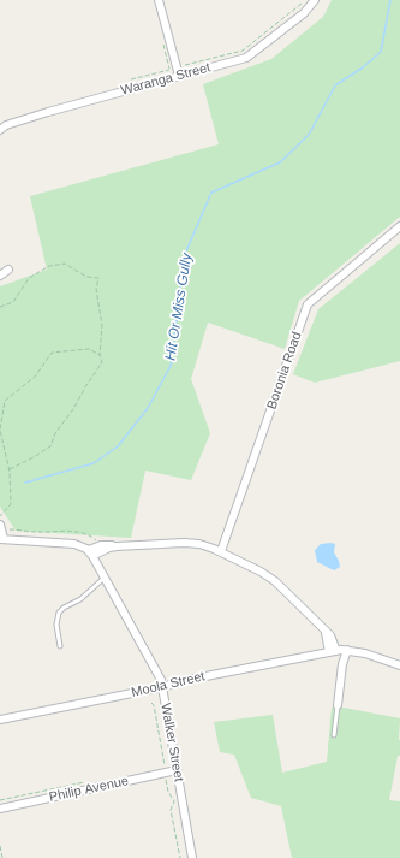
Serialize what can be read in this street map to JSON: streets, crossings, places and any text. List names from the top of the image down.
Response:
{
  "streets": {
    "street": [
      "Waranga Street",
      "Boronia Road",
      "Moola Street",
      "Walker Street",
      "Philip Avenue"
    ]
  },
  "crossings": [
    ["Moola Street", "Walker Street"],
    ["Walker Street", "Philip Avenue"]
  ],
  "water": ["Hit Or Miss Gully"]
}
